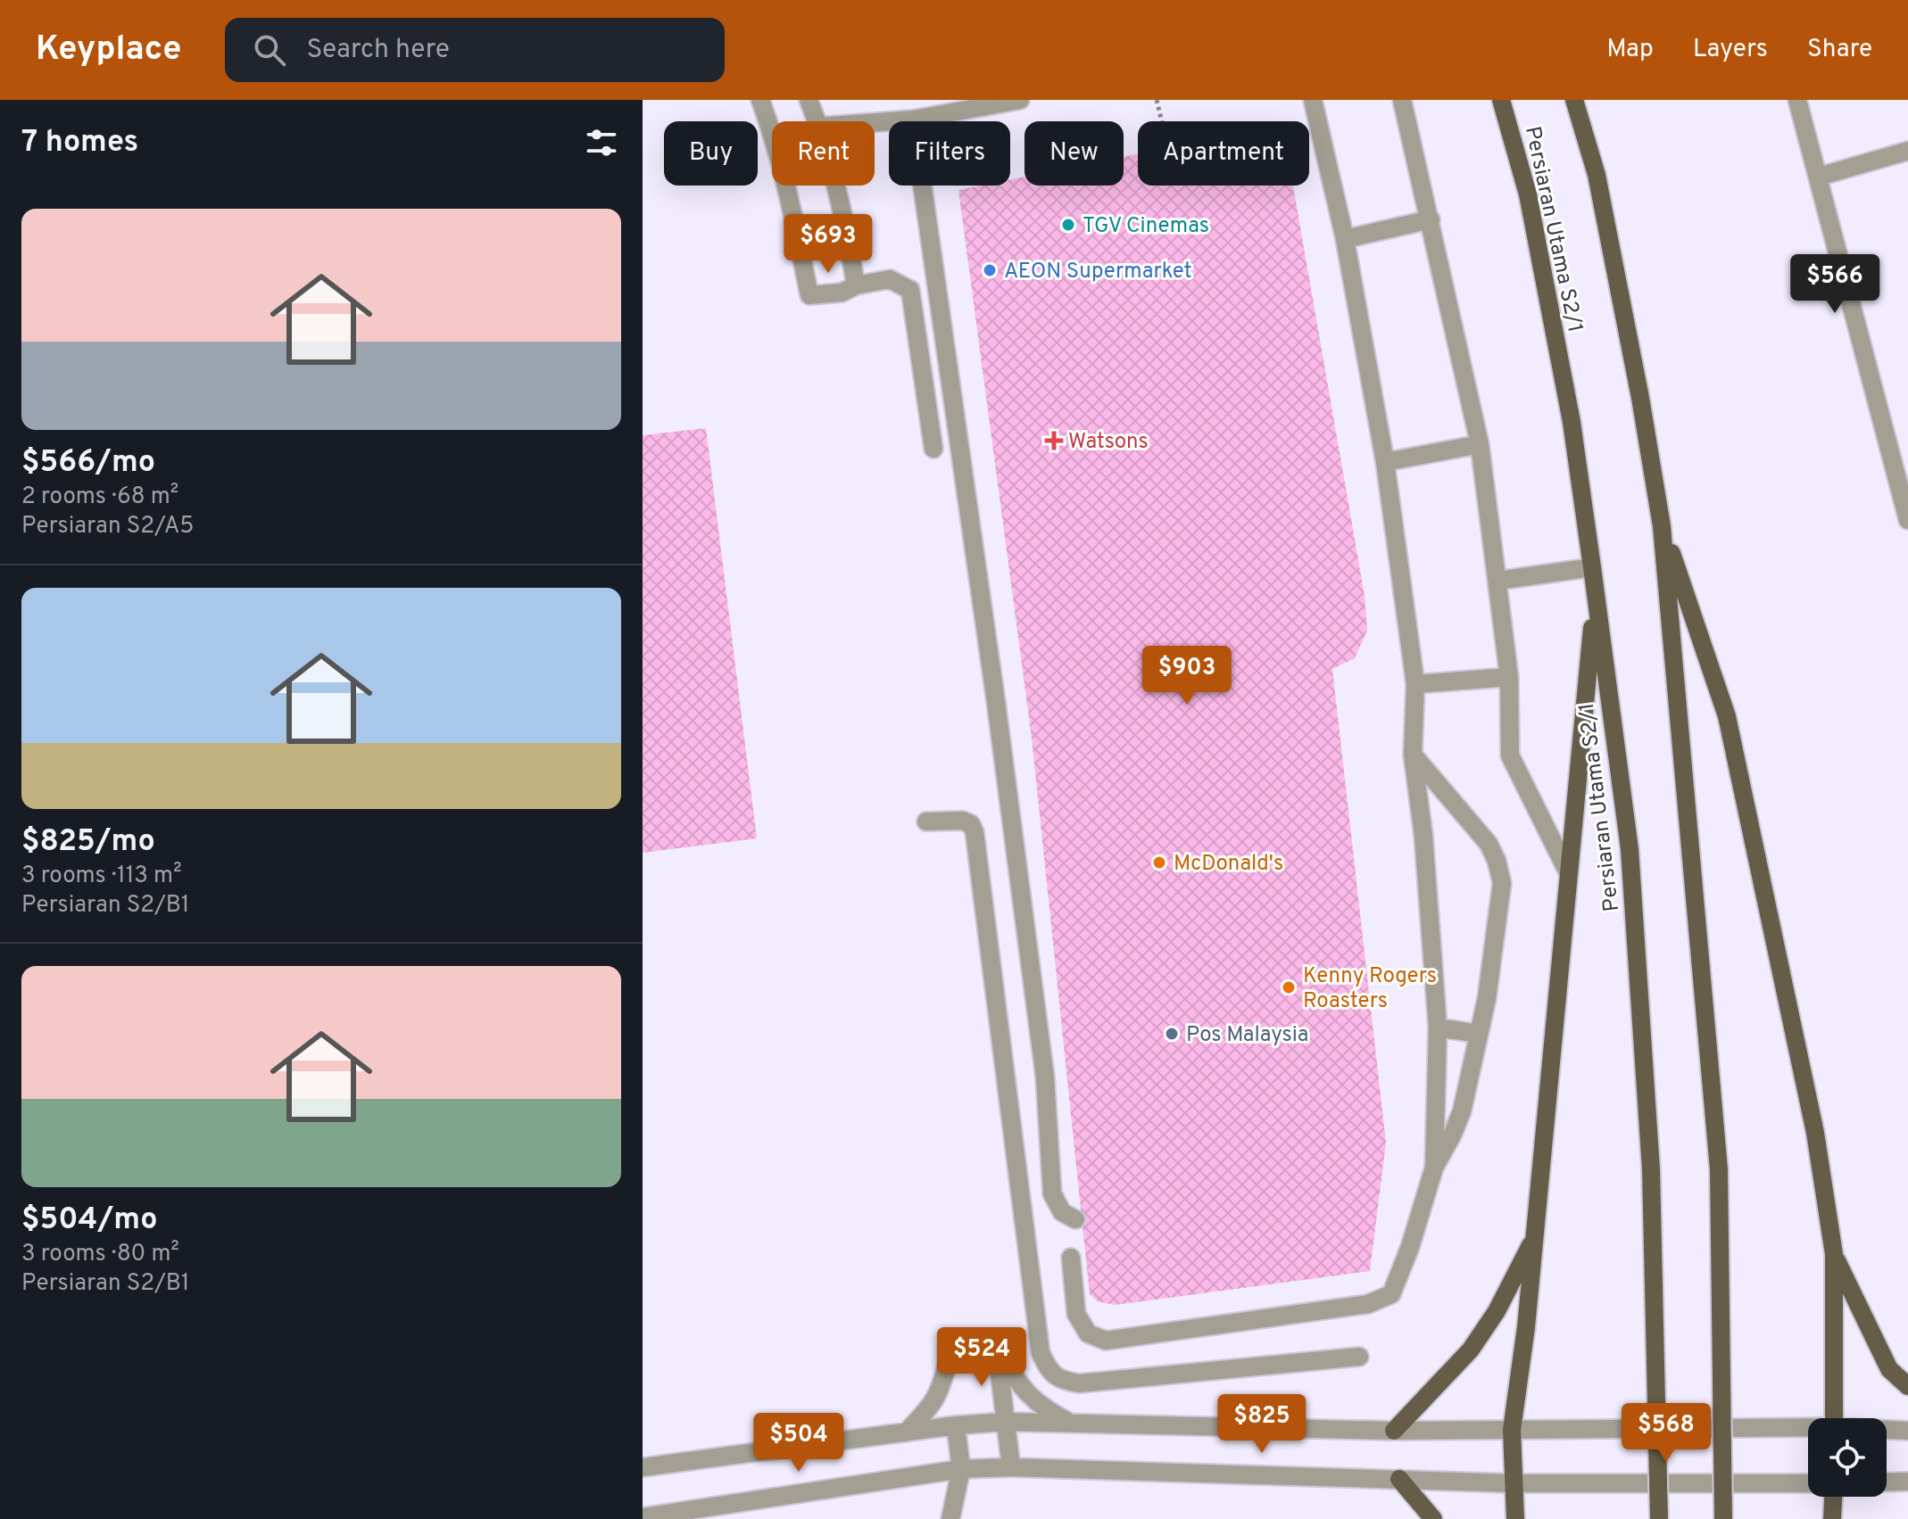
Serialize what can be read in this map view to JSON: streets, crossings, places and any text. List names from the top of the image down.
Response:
{
  "streets": {
    "main road": ["Persiaran Utama S2/1"]
  },
  "places": {
    "other": [
      "TGV Cinemas",
      "AEON Supermarket",
      "McDonald's",
      "Kenny Rogers Roasters",
      "Pos Malaysia"
    ],
    "health": ["Watsons"]
  },
  "page": {
    "header": "Keyplace",
    "search": "Search here",
    "nav": ["Map", "Layers", "Share"],
    "heading": "7 homes",
    "chip": [
      "Buy",
      "Rent",
      "Filters",
      "New",
      "Apartment"
    ],
    "list": [
      {
        "name": "$566/mo",
        "note": "2 rooms · 68 m² · Persiaran S2/A5"
      },
      {
        "name": "$825/mo",
        "note": "3 rooms · 113 m² · Persiaran S2/B1"
      },
      {
        "name": "$504/mo",
        "note": "3 rooms · 80 m² · Persiaran S2/B1"
      }
    ],
    "price": [
      "$693",
      "$566",
      "$903",
      "$524",
      "$825",
      "$568",
      "$504"
    ]
  }
}
